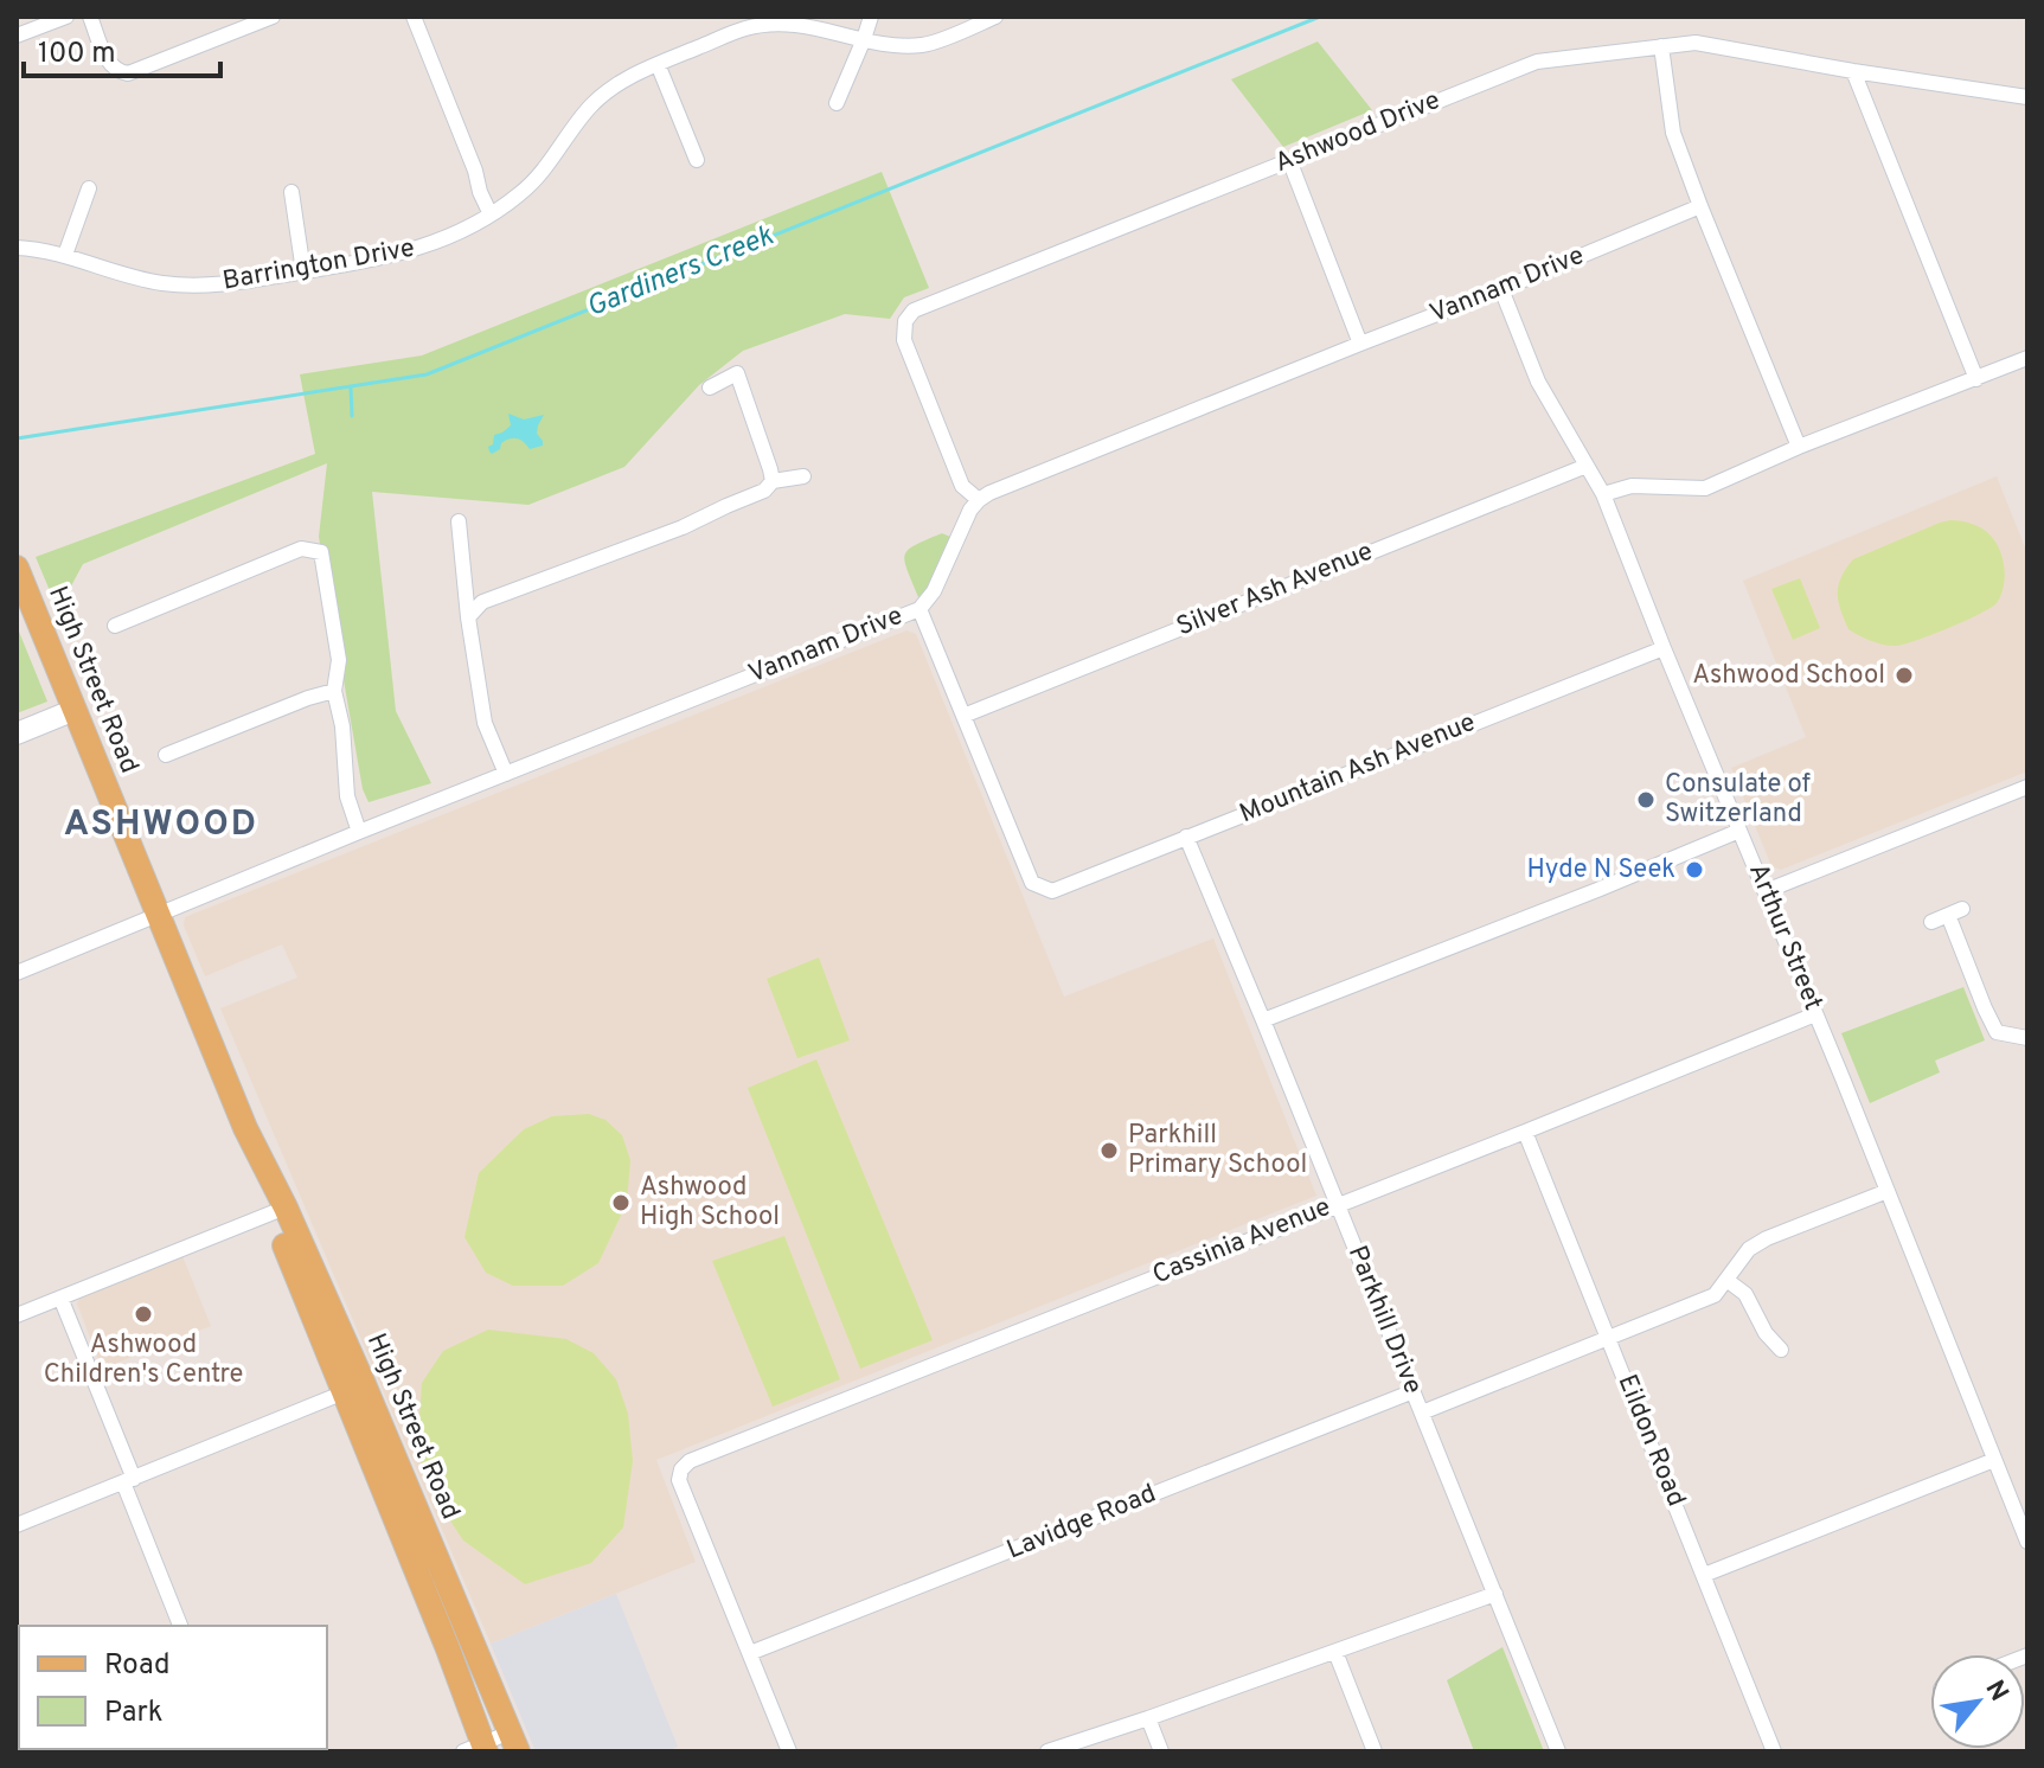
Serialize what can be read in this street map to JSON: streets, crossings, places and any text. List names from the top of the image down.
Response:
{
  "streets": {
    "main road": ["High Street Road"],
    "street": [
      "Ashwood Drive",
      "Barrington Drive",
      "Vannam Drive",
      "Silver Ash Avenue",
      "Mountain Ash Avenue",
      "Arthur Street",
      "Cassinia Avenue",
      "Parkhill Drive",
      "Eildon Road",
      "Lavidge Road"
    ]
  },
  "crossings": [
    ["Ashwood Drive", "Vannam Drive"],
    ["Vannam Drive", "High Street Road"],
    ["Vannam Drive", "Arthur Street"],
    ["Silver Ash Avenue", "Mountain Ash Avenue"],
    ["Silver Ash Avenue", "Arthur Street"],
    ["Mountain Ash Avenue", "Arthur Street"],
    ["Mountain Ash Avenue", "Parkhill Drive"],
    ["Arthur Street", "Cassinia Avenue"],
    ["Cassinia Avenue", "Parkhill Drive"],
    ["Cassinia Avenue", "Eildon Road"],
    ["Cassinia Avenue", "Lavidge Road"],
    ["Parkhill Drive", "Lavidge Road"]
  ],
  "districts": ["ASHWOOD"],
  "water": ["Gardiners Creek"],
  "places": [
    "Ashwood School",
    "Consulate of Switzerland",
    "Hyde N Seek",
    "Parkhill Primary School",
    "Ashwood High School",
    "Ashwood Children's Centre"
  ],
  "legend": ["Road", "Park"],
  "scale_bar": "100 m",
  "north": "top right"
}
